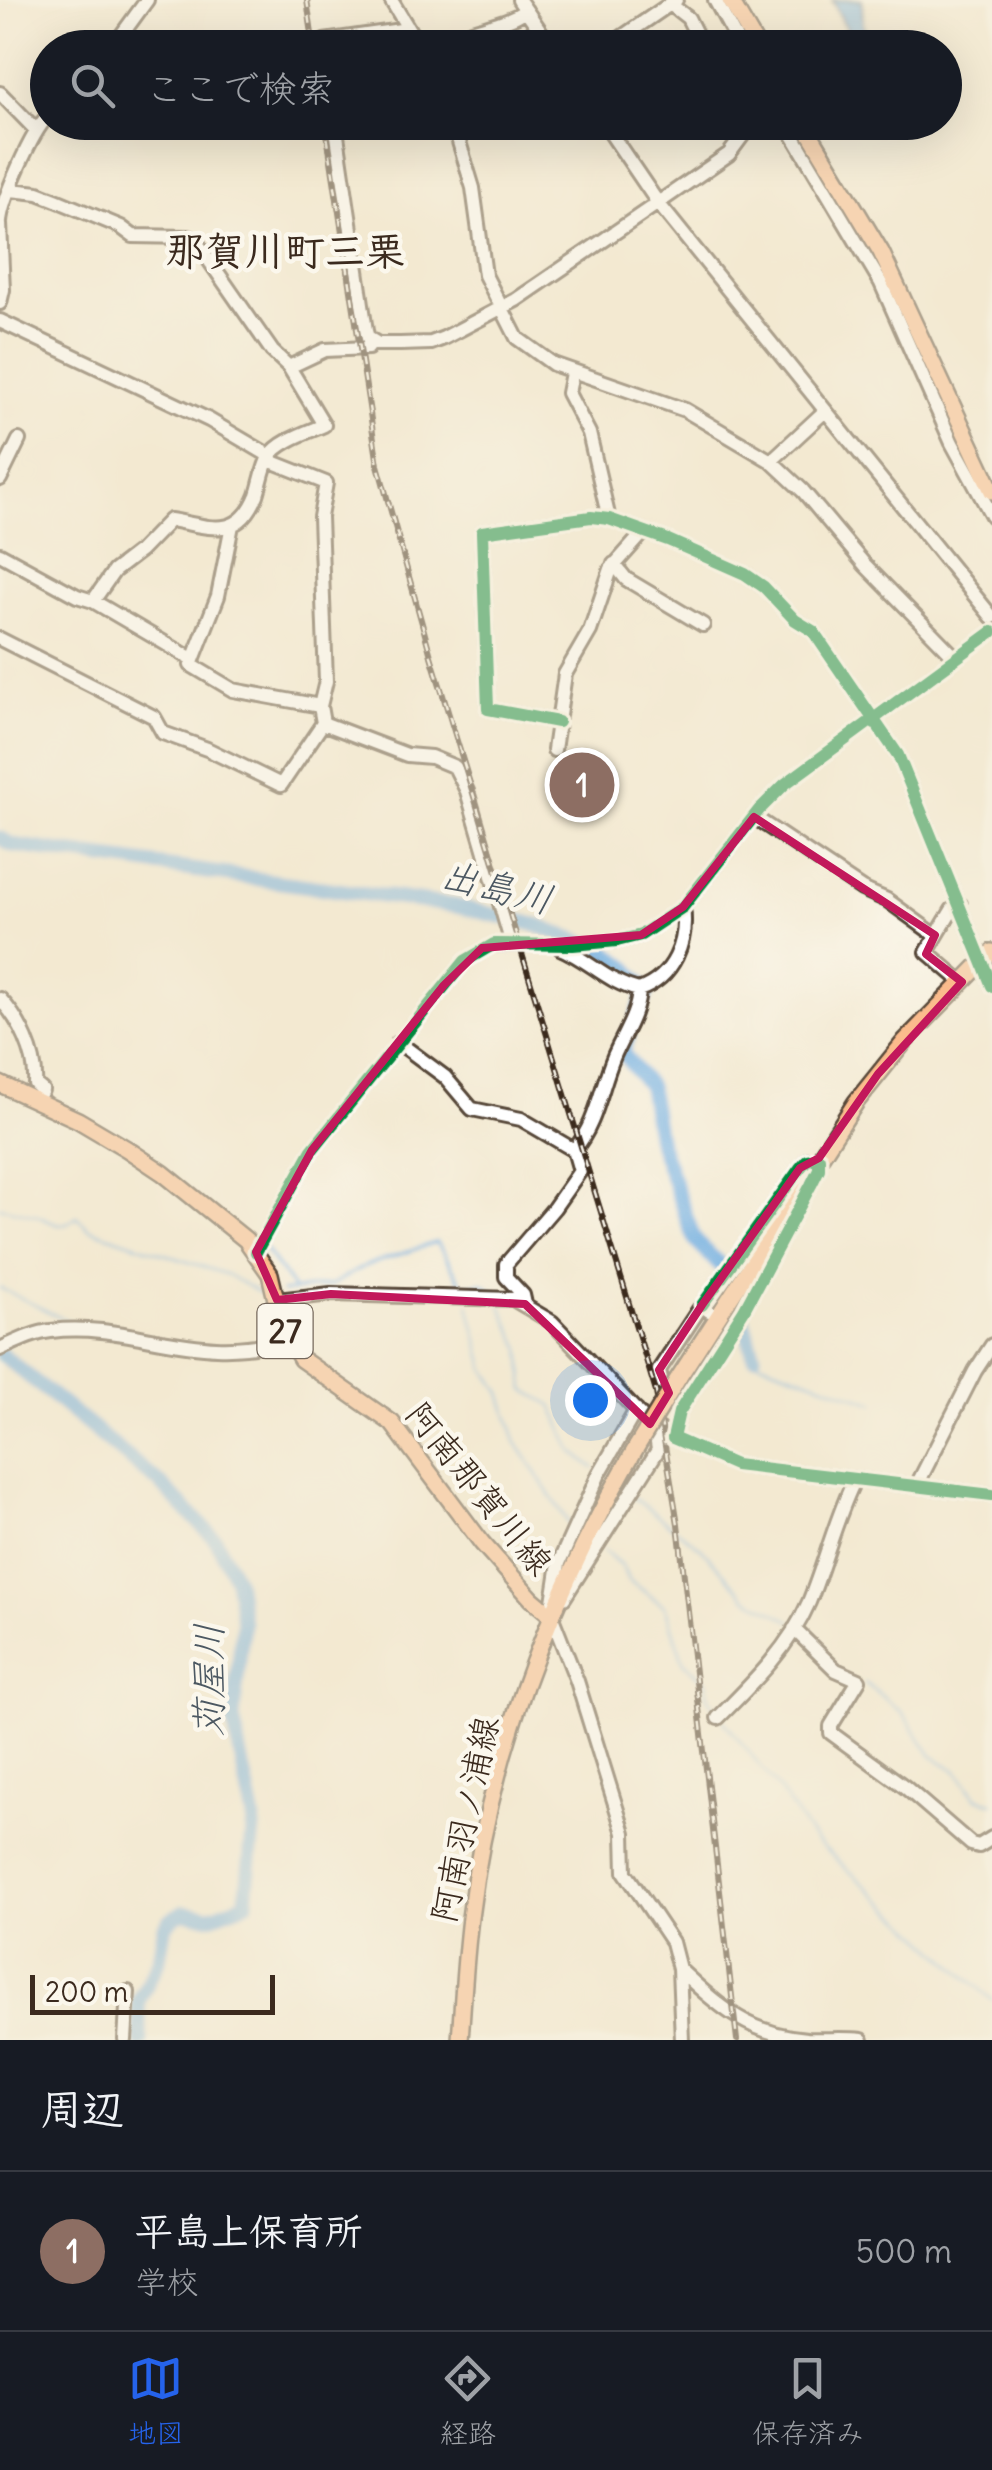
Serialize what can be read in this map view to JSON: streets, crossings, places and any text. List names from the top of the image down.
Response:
{
  "streets": {
    "main road": ["27", "阿南那賀川線", "阿南羽ノ浦線"]
  },
  "crossings": [
    ["阿南那賀川線", "阿南羽ノ浦線"]
  ],
  "districts": ["那賀川町三栗"],
  "water": ["出島川", "苅屋川"],
  "scale_bar": "200 m",
  "page": {
    "search": "ここで検索",
    "pins": "1",
    "scale": "200 m",
    "heading": "周辺",
    "list": [
      {
        "mark": "1",
        "name": "平島上保育所",
        "note": "学校",
        "value": "500 m"
      }
    ],
    "nav": ["地図", "経路", "保存済み"]
  }
}
